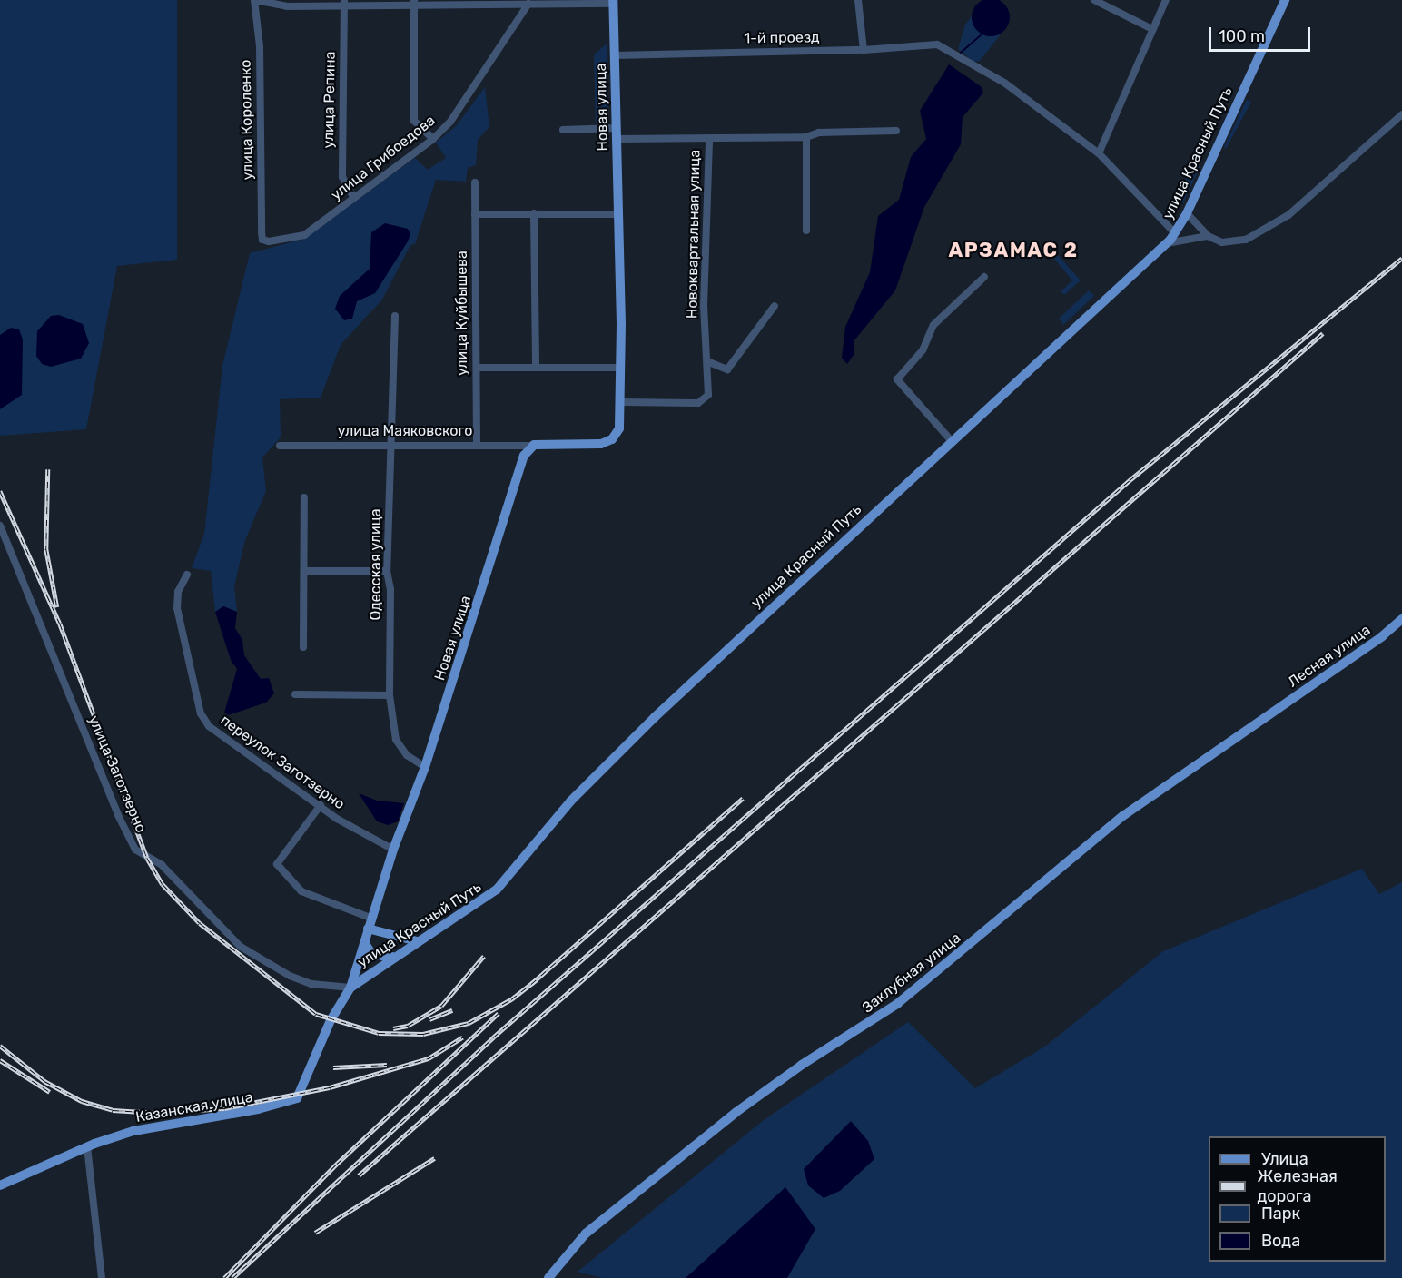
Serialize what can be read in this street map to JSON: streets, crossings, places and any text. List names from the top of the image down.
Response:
{
  "streets": {
    "main road": [
      "Новая улица",
      "улица Красный Путь",
      "Лесная улица",
      "Заклубная улица",
      "Казанская улица"
    ],
    "street": [
      "1-й проезд",
      "улица Репина",
      "улица Короленко",
      "улица Грибоедова",
      "Новоквартальная улица",
      "улица Куйбышева",
      "улица Маяковского",
      "Одесская улица",
      "переулок Заготзерно",
      "улица Заготзерно"
    ]
  },
  "crossings": [
    ["1-й проезд", "Новая улица"],
    ["улица Репина", "улица Грибоедова"],
    ["Новая улица", "улица Красный Путь"],
    ["Новая улица", "Новоквартальная улица"],
    ["Новая улица", "улица Маяковского"],
    ["Новая улица", "Одесская улица"],
    ["Новая улица", "переулок Заготзерно"],
    ["Новая улица", "улица Заготзерно"],
    ["улица Короленко", "улица Грибоедова"],
    ["улица Красный Путь", "улица Заготзерно"],
    ["улица Красный Путь", "Казанская улица"],
    ["улица Куйбышева", "улица Маяковского"],
    ["улица Маяковского", "Одесская улица"],
    ["Лесная улица", "Заклубная улица"]
  ],
  "districts": ["АРЗАМАС 2"],
  "legend": [
    "Улица",
    "Железная дорога",
    "Парк",
    "Вода"
  ],
  "scale_bar": "100 m"
}
